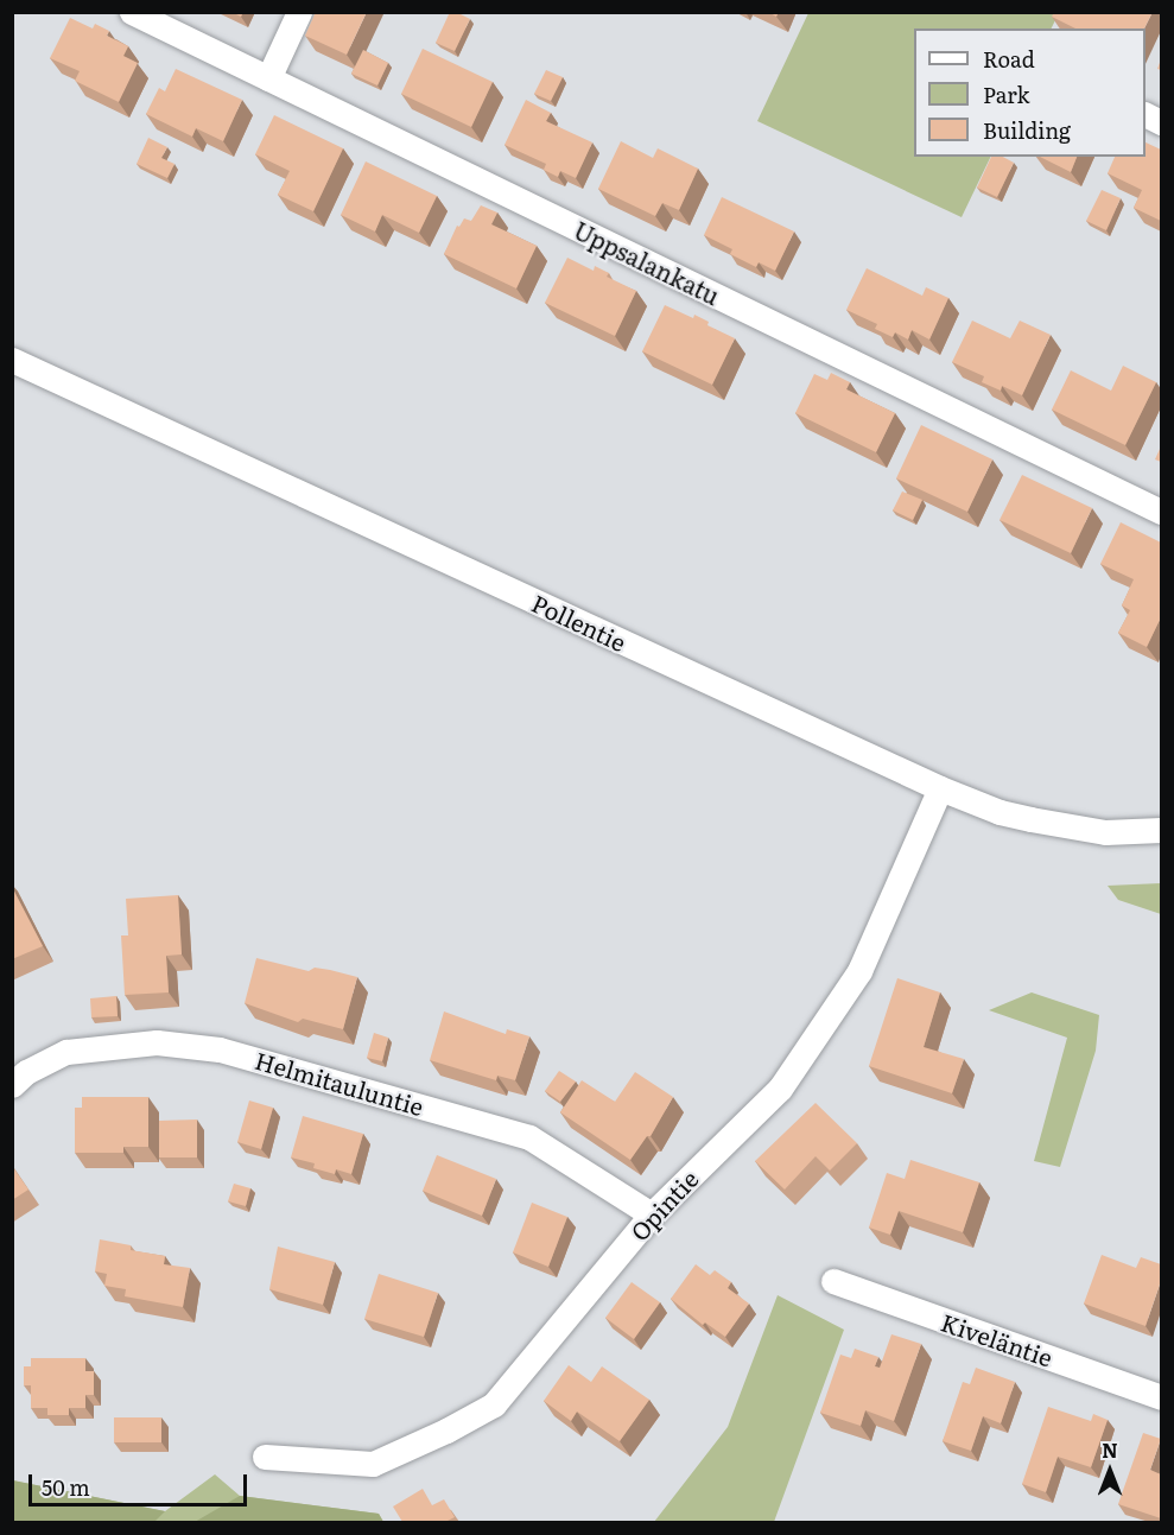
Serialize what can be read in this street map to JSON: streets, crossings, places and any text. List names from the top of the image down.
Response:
{
  "streets": {
    "street": [
      "Uppsalankatu",
      "Pollentie",
      "Helmitauluntie",
      "Opintie",
      "Kiveläntie"
    ]
  },
  "crossings": [
    ["Pollentie", "Opintie"],
    ["Helmitauluntie", "Opintie"]
  ],
  "legend": ["Road", "Park", "Building"],
  "scale_bar": "50 m",
  "north": "top"
}
